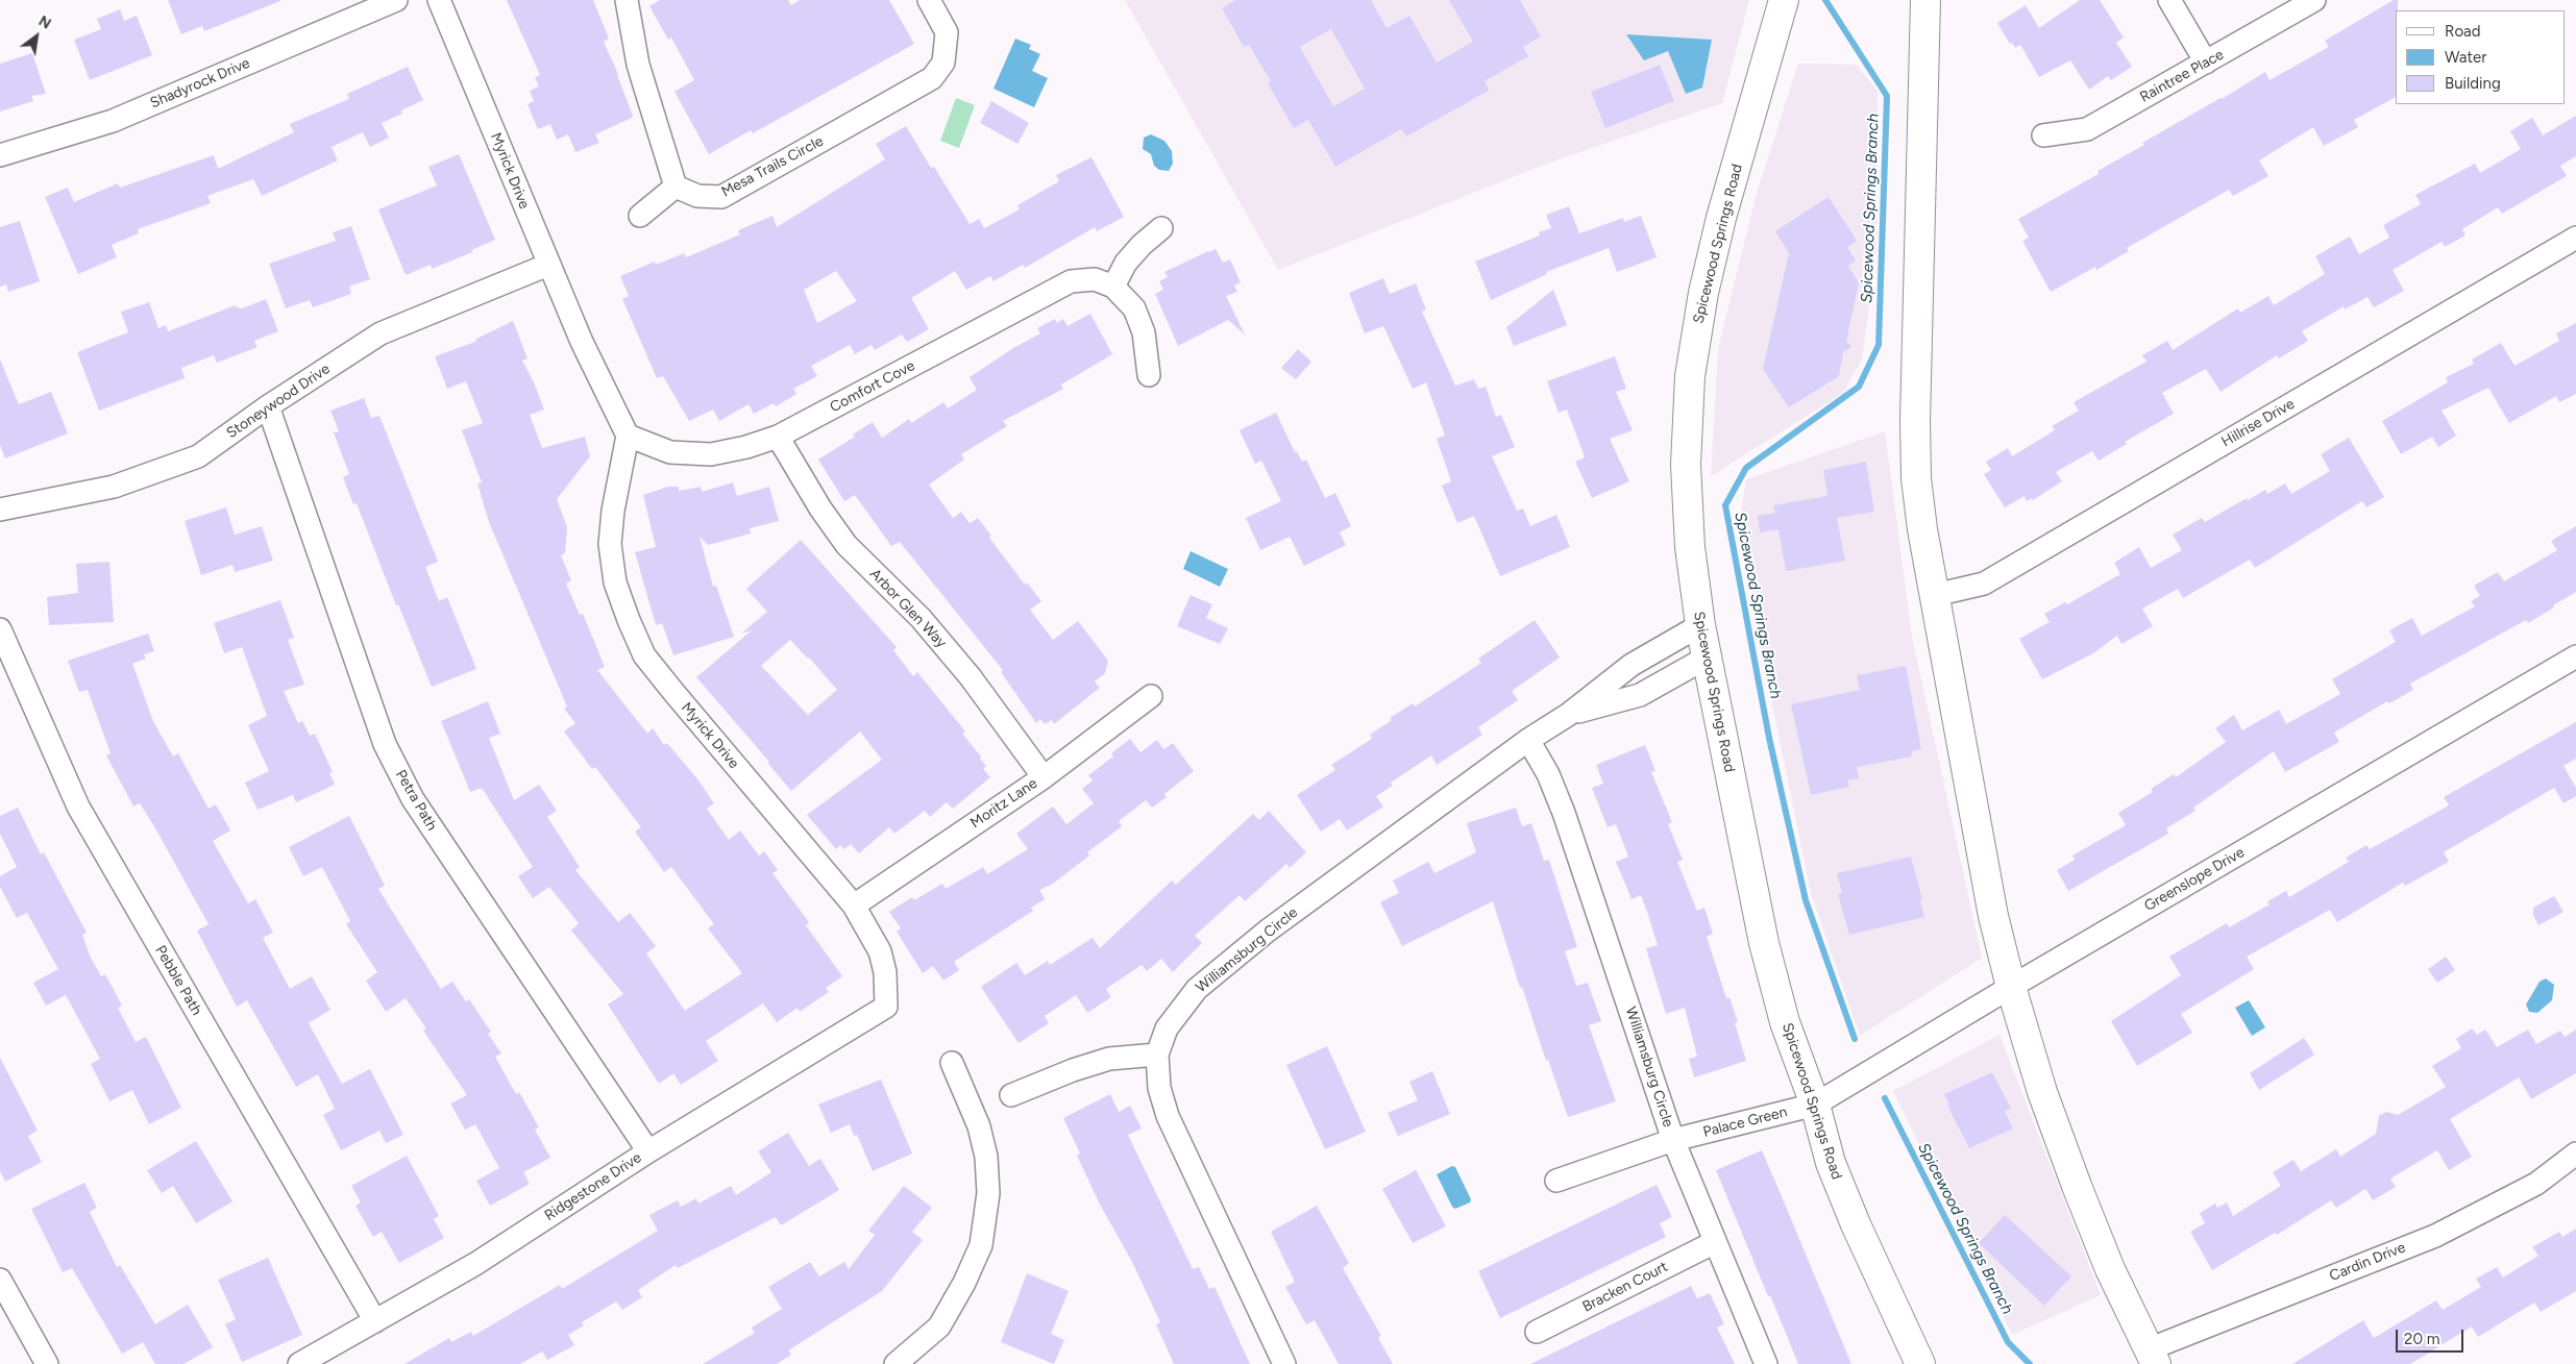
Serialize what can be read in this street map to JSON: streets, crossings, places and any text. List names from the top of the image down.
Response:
{
  "streets": {
    "main road": ["Spicewood Springs Road"],
    "street": [
      "Raintree Place",
      "Shadyrock Drive",
      "Mesa Trails Circle",
      "Myrick Drive",
      "Comfort Cove",
      "Stoneywood Drive",
      "Hillrise Drive",
      "Arbor Glen Way",
      "Petra Path",
      "Moritz Lane",
      "Greenslope Drive",
      "Williamsburg Circle",
      "Pebble Path",
      "Palace Green",
      "Ridgestone Drive",
      "Cardin Drive",
      "Bracken Court"
    ]
  },
  "crossings": [
    ["Myrick Drive", "Comfort Cove"],
    ["Myrick Drive", "Stoneywood Drive"],
    ["Myrick Drive", "Moritz Lane"],
    ["Myrick Drive", "Ridgestone Drive"],
    ["Spicewood Springs Road", "Greenslope Drive"],
    ["Spicewood Springs Road", "Williamsburg Circle"],
    ["Spicewood Springs Road", "Palace Green"],
    ["Comfort Cove", "Arbor Glen Way"],
    ["Stoneywood Drive", "Petra Path"],
    ["Arbor Glen Way", "Moritz Lane"],
    ["Petra Path", "Ridgestone Drive"],
    ["Greenslope Drive", "Palace Green"],
    ["Williamsburg Circle", "Palace Green"],
    ["Williamsburg Circle", "Bracken Court"],
    ["Pebble Path", "Ridgestone Drive"]
  ],
  "water": ["Spicewood Springs Branch"],
  "legend": ["Road", "Water", "Building"],
  "scale_bar": "20 m",
  "north": "top right"
}
